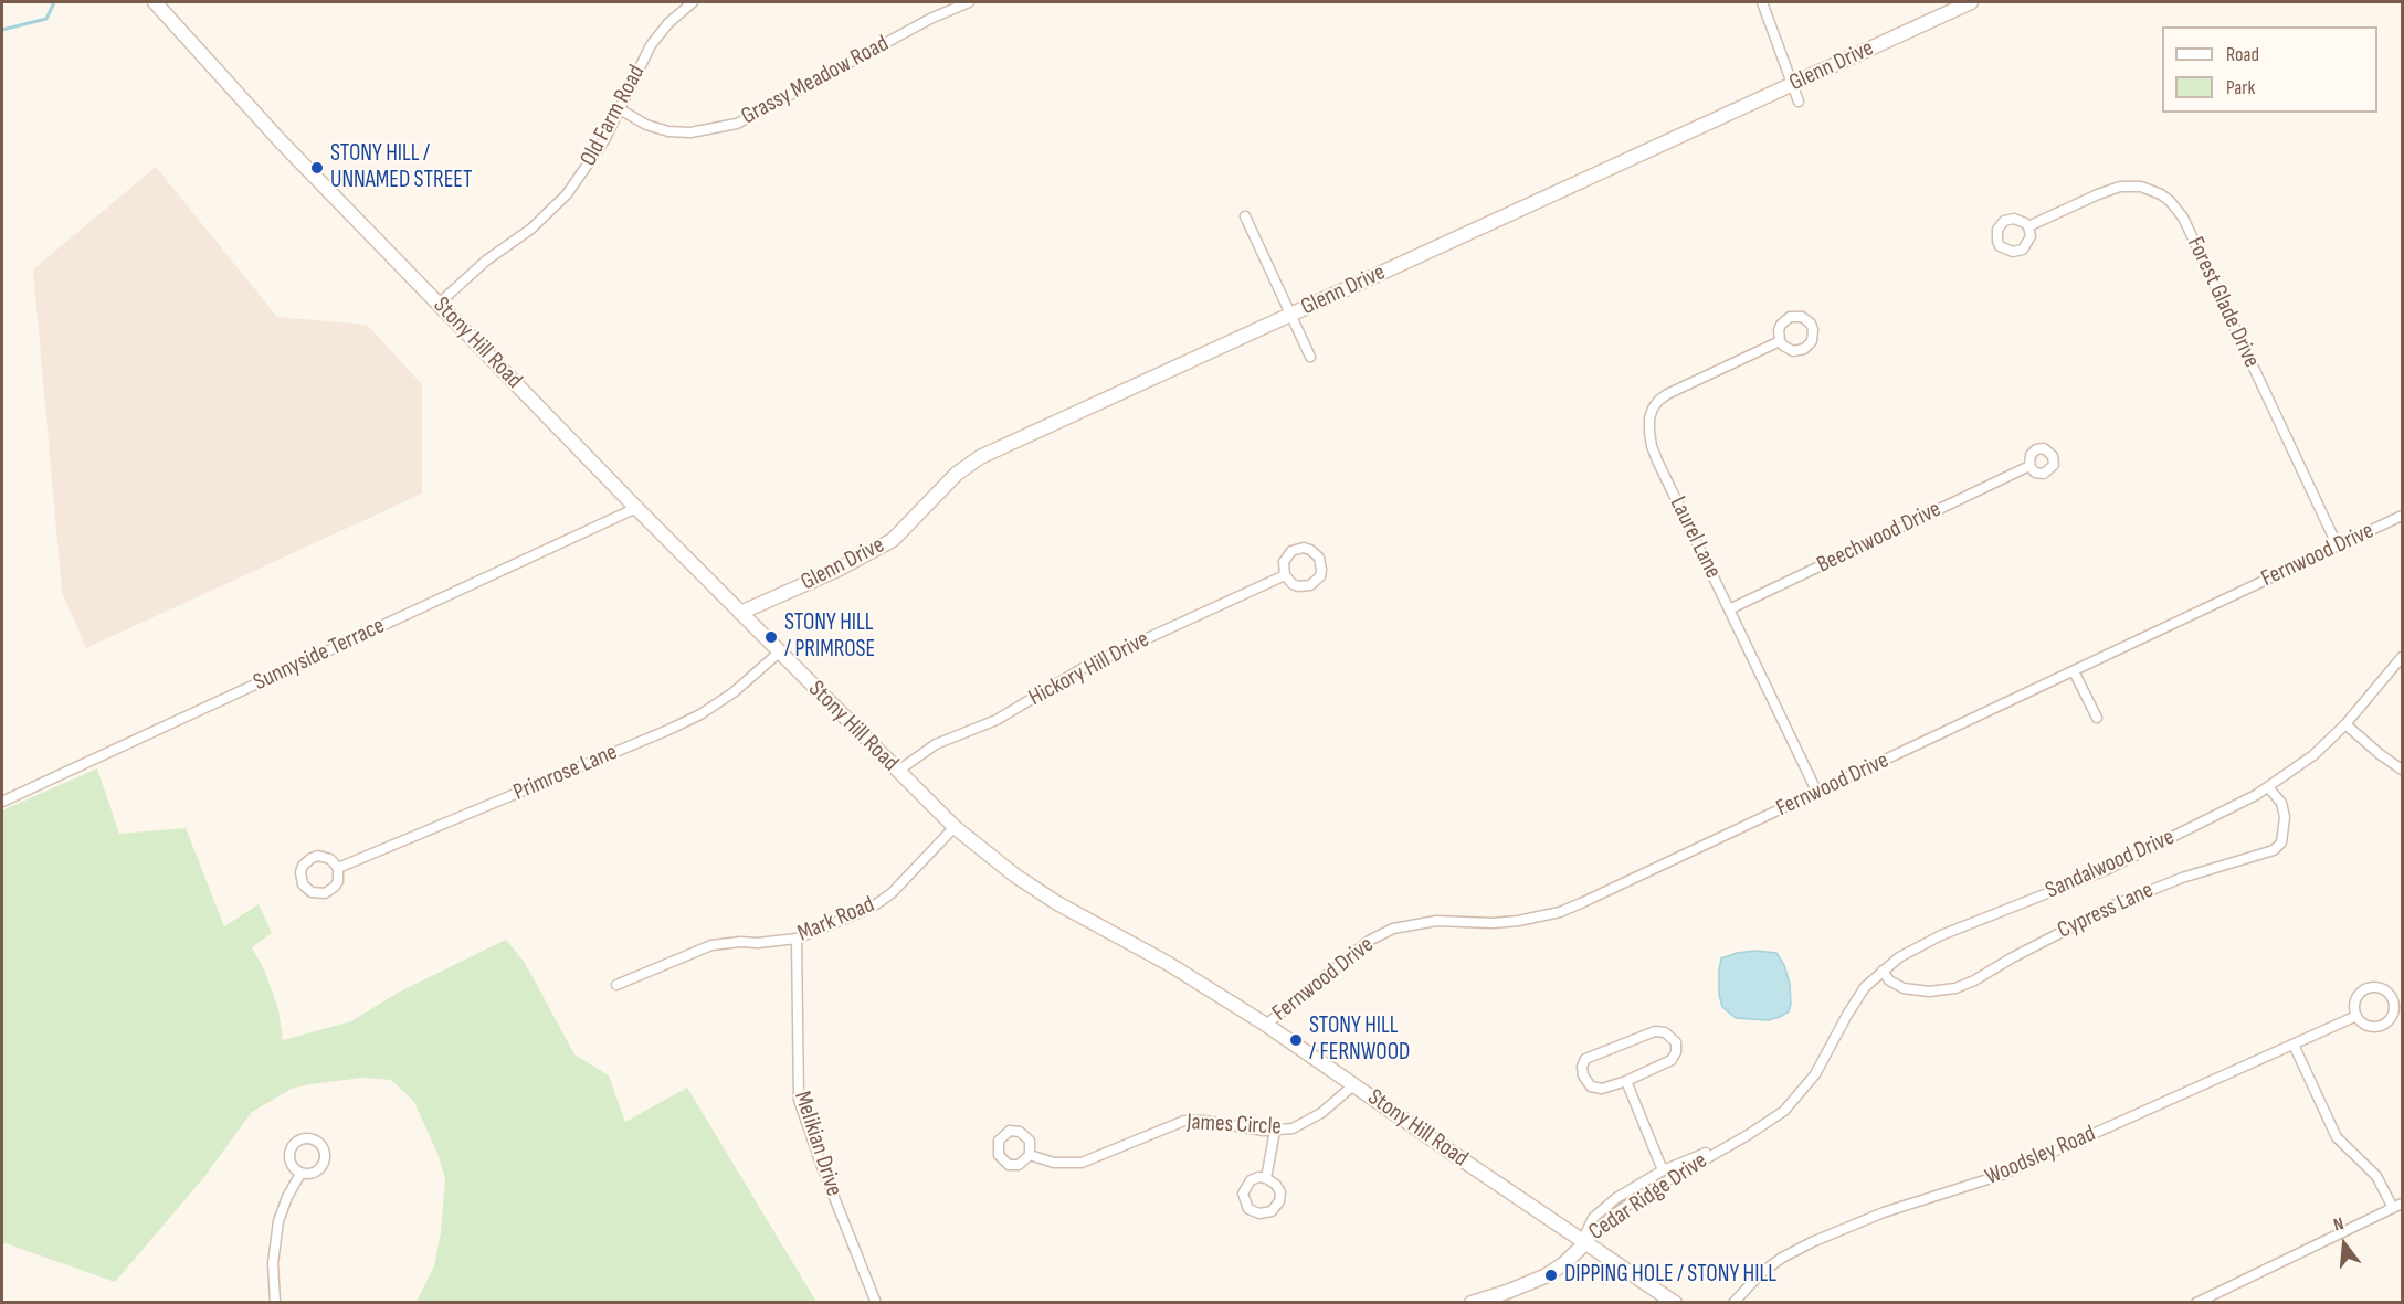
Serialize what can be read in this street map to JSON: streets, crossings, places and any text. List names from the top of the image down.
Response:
{
  "streets": {
    "main road": ["Glenn Drive", "Stony Hill Road"],
    "street": [
      "Grassy Meadow Road",
      "Old Farm Road",
      "Forest Glade Drive",
      "Laurel Lane",
      "Beechwood Drive",
      "Fernwood Drive",
      "Sunnyside Terrace",
      "Hickory Hill Drive",
      "Primrose Lane",
      "Sandalwood Drive",
      "Cypress Lane",
      "Mark Road",
      "James Circle",
      "Melikian Drive",
      "Woodsley Road",
      "Cedar Ridge Drive"
    ]
  },
  "crossings": [
    ["Glenn Drive", "Stony Hill Road"],
    ["Grassy Meadow Road", "Old Farm Road"],
    ["Old Farm Road", "Stony Hill Road"],
    ["Forest Glade Drive", "Fernwood Drive"],
    ["Stony Hill Road", "Fernwood Drive"],
    ["Stony Hill Road", "Sunnyside Terrace"],
    ["Stony Hill Road", "Hickory Hill Drive"],
    ["Stony Hill Road", "Primrose Lane"],
    ["Stony Hill Road", "Mark Road"],
    ["Stony Hill Road", "James Circle"],
    ["Stony Hill Road", "Cedar Ridge Drive"],
    ["Laurel Lane", "Beechwood Drive"],
    ["Laurel Lane", "Fernwood Drive"],
    ["Sandalwood Drive", "Cypress Lane"],
    ["Sandalwood Drive", "Cedar Ridge Drive"],
    ["Mark Road", "Melikian Drive"]
  ],
  "places": [
    "STONY HILL / UNNAMED STREET",
    "STONY HILL / PRIMROSE",
    "STONY HILL / FERNWOOD",
    "DIPPING HOLE / STONY HILL"
  ],
  "legend": ["Road", "Park"],
  "north": "top"
}
